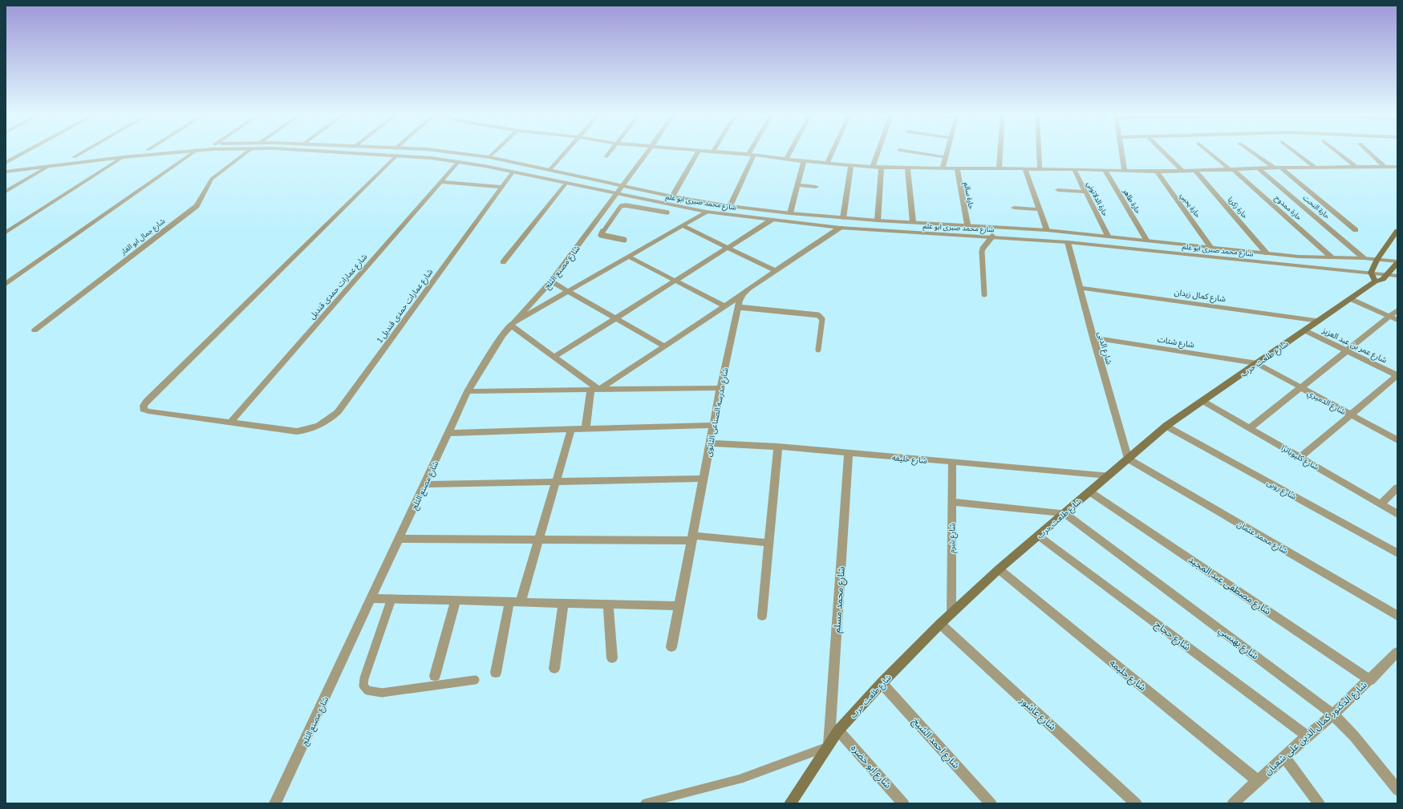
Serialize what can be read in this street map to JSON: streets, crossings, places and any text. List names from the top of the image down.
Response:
{
  "streets": {
    "main road": ["شارع طلعت حرب"],
    "street": [
      "حارة سالم",
      "حارة الدلاتوني",
      "حارة طاهر",
      "شارع محمد صبرى ابو علم",
      "حارة يحيي",
      "حارة النحت",
      "حارة زكريا",
      "حارة ممدوح",
      "شارع جمال ابو الغار",
      "شارع مصنع الثلج",
      "شارع عمارات حمدى قنديل",
      "شارع كمال زيدان",
      "شارع عمارات حمدى قنديل 1",
      "شارع شتات",
      "شارع عمر بن عبد العزيز",
      "شارع الدبى",
      "شارع الدميري",
      "شارع مدرسه الصناعى الثانوى",
      "شارع كليوباترا",
      "شارع خليفه",
      "شارع روبى",
      "شارع محمد عثمان",
      "شارع شرم",
      "شارع مصطفى عبد المجيد",
      "شارع محمد مسلم",
      "شارع حجاج",
      "شارع بهنسي",
      "شارع حليمه",
      "شارع عاشور",
      "شارع الدكتور كمال الدين على شعبان",
      "شارع احمد الشيخ",
      "شارع ابو خضره"
    ]
  },
  "crossings": [
    ["حارة سالم", "شارع محمد صبرى ابو علم"],
    ["حارة الدلاتوني", "شارع محمد صبرى ابو علم"],
    ["حارة طاهر", "شارع محمد صبرى ابو علم"],
    ["شارع محمد صبرى ابو علم", "حارة يحيي"],
    ["شارع محمد صبرى ابو علم", "حارة النحت"],
    ["شارع محمد صبرى ابو علم", "حارة زكريا"],
    ["شارع محمد صبرى ابو علم", "حارة ممدوح"],
    ["شارع محمد صبرى ابو علم", "شارع مصنع الثلج"],
    ["شارع محمد صبرى ابو علم", "شارع عمارات حمدى قنديل"],
    ["شارع محمد صبرى ابو علم", "شارع عمارات حمدى قنديل 1"],
    ["شارع محمد صبرى ابو علم", "شارع الدبى"],
    ["شارع محمد صبرى ابو علم", "شارع طلعت حرب"],
    ["شارع عمارات حمدى قنديل", "شارع عمارات حمدى قنديل 1"],
    ["شارع كمال زيدان", "شارع الدبى"],
    ["شارع كمال زيدان", "شارع طلعت حرب"],
    ["شارع شتات", "شارع الدبى"],
    ["شارع شتات", "شارع طلعت حرب"],
    ["شارع شتات", "شارع الدميري"],
    ["شارع عمر بن عبد العزيز", "شارع طلعت حرب"],
    ["شارع الدبى", "شارع طلعت حرب"],
    ["شارع الدبى", "شارع محمد عثمان"],
    ["شارع طلعت حرب", "شارع الدميري"],
    ["شارع طلعت حرب", "شارع كليوباترا"],
    ["شارع طلعت حرب", "شارع خليفه"],
    ["شارع طلعت حرب", "شارع روبى"],
    ["شارع طلعت حرب", "شارع محمد عثمان"],
    ["شارع طلعت حرب", "شارع شرم"],
    ["شارع طلعت حرب", "شارع مصطفى عبد المجيد"],
    ["شارع طلعت حرب", "شارع محمد مسلم"],
    ["شارع طلعت حرب", "شارع حجاج"],
    ["شارع طلعت حرب", "شارع بهنسي"],
    ["شارع طلعت حرب", "شارع حليمه"],
    ["شارع طلعت حرب", "شارع عاشور"],
    ["شارع طلعت حرب", "شارع احمد الشيخ"],
    ["شارع طلعت حرب", "شارع ابو خضره"],
    ["شارع مدرسه الصناعى الثانوى", "شارع خليفه"],
    ["شارع خليفه", "شارع شرم"],
    ["شارع خليفه", "شارع محمد مسلم"],
    ["شارع مصطفى عبد المجيد", "شارع الدكتور كمال الدين على شعبان"],
    ["شارع حجاج", "شارع الدكتور كمال الدين على شعبان"],
    ["شارع بهنسي", "شارع الدكتور كمال الدين على شعبان"],
    ["شارع حليمه", "شارع الدكتور كمال الدين على شعبان"]
  ]
}
